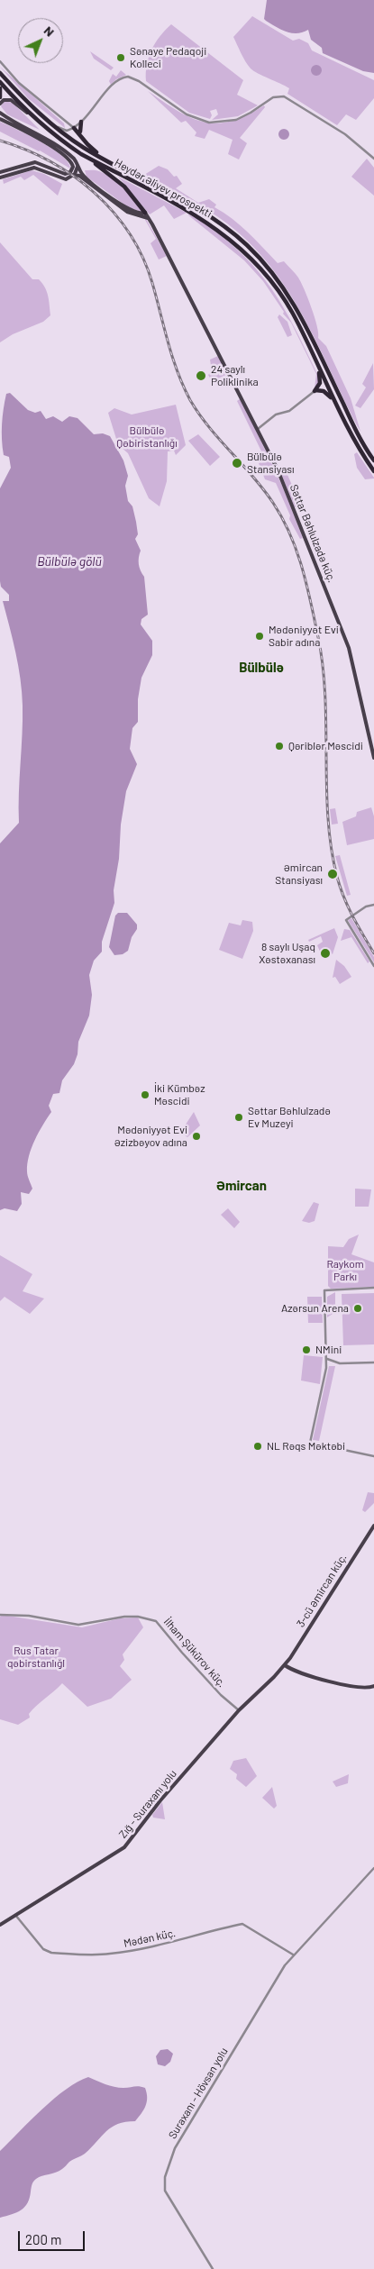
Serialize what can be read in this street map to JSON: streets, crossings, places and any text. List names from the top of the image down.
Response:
{
  "streets": {
    "highway": ["Heydər Əliyev prospekti"],
    "main road": ["Səttar Bəhlulzadə küç.", "3-cü Əmircan küç.", "Zığ - Suraxanı yolu"],
    "street": ["İlham Şükürov küç.", "Mədən küç.", "Suraxanı - Hövsan yolu"]
  },
  "crossings": [
    ["3-cü Əmircan küç.", "Zığ - Suraxanı yolu"],
    ["İlham Şükürov küç.", "Zığ - Suraxanı yolu"],
    ["Zığ - Suraxanı yolu", "Mədən küç."],
    ["Mədən küç.", "Suraxanı - Hövsan yolu"]
  ],
  "districts": ["Bülbülə", "Əmircan"],
  "water": ["Bülbülə gölü"],
  "parks": ["Bülbülə Qəbiristanlığı", "Raykom Parkı", "Rus Tatar qəbirstanlığl"],
  "places": [
    "Sənaye Pedaqoji Kolleci",
    "24 saylı Poliklinika",
    "Bülbülə Stansiyası",
    "Mədəniyyət Evi Sabir adına",
    "Qəriblər Məscidi",
    "Əmircan Stansiyası",
    "8 saylı Uşaq Xəstəxanası",
    "İki Kümbəz Məscidi",
    "Səttar Bəhlulzadə Ev Muzeyi",
    "Mədəniyyət Evi Əzizbəyov adına",
    "Azərsun Arena",
    "NMini",
    "NL Rəqs Məktəbi"
  ],
  "scale_bar": "200 m",
  "north": "top right"
}
